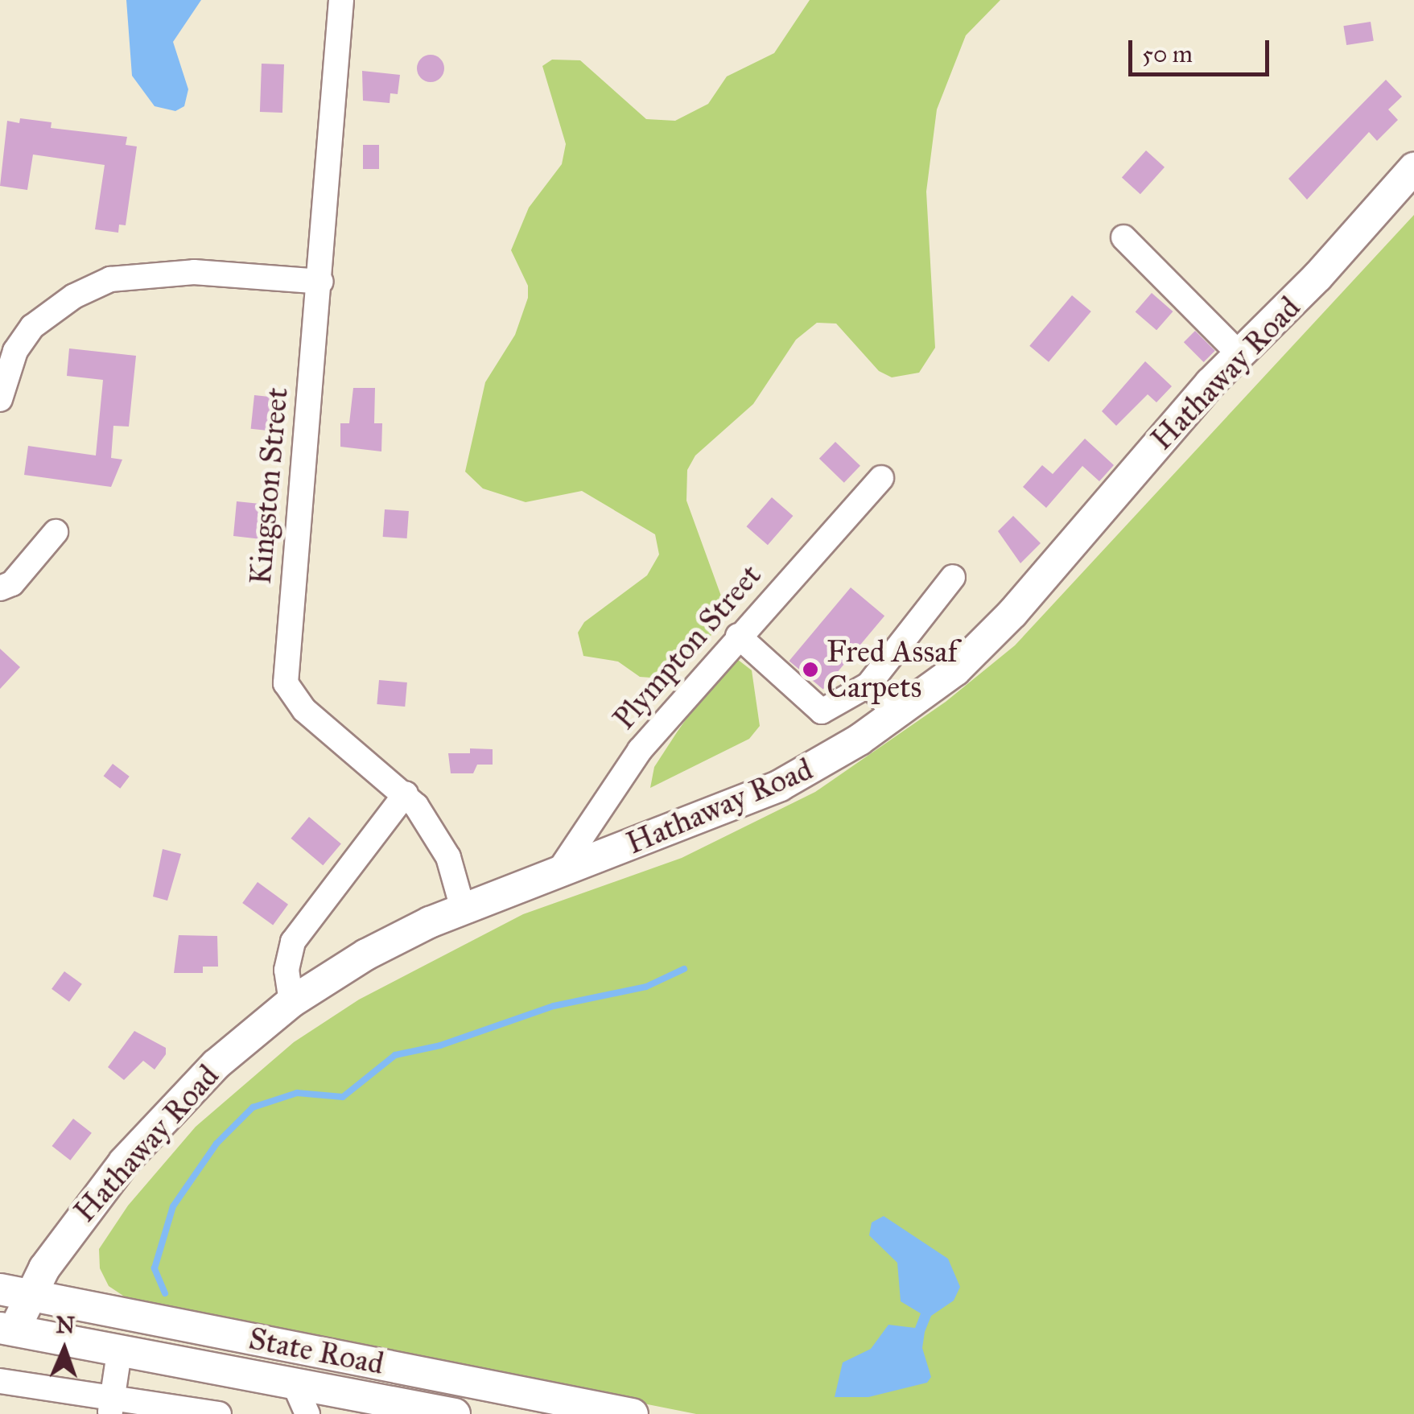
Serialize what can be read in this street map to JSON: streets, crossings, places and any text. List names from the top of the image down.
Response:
{
  "streets": {
    "main road": ["Hathaway Road", "State Road"],
    "street": ["Kingston Street", "Plympton Street"]
  },
  "crossings": [
    ["Hathaway Road", "Kingston Street"],
    ["Hathaway Road", "Plympton Street"],
    ["Hathaway Road", "State Road"]
  ],
  "places": ["Fred Assaf Carpets"],
  "scale_bar": "50 m",
  "north": "top"
}
